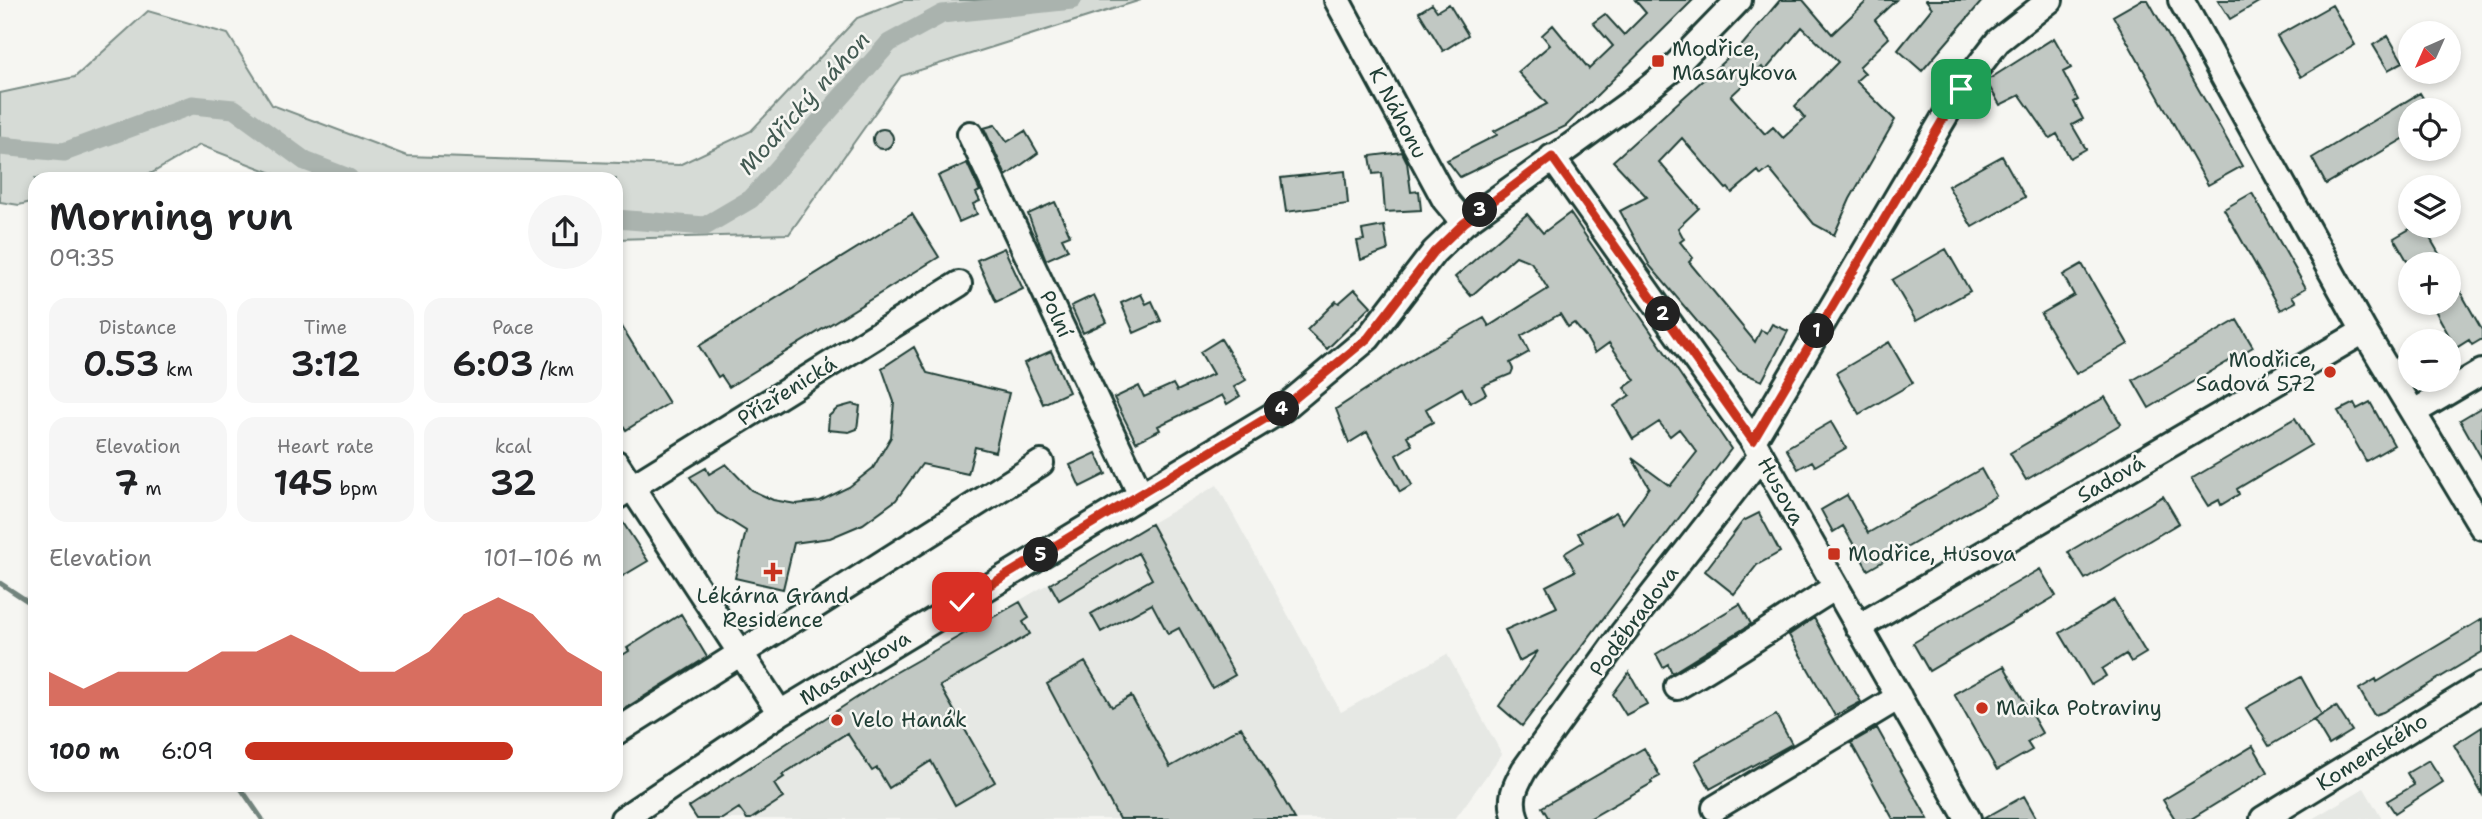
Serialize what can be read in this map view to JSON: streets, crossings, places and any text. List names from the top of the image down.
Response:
{
  "streets": {
    "street": [
      "K Náhonu",
      "Polní",
      "Přízřenická",
      "Sadová",
      "Husova",
      "Poděbradova",
      "Masarykova",
      "Komenského"
    ]
  },
  "crossings": [
    ["K Náhonu", "Masarykova"],
    ["Polní", "Masarykova"],
    ["Sadová", "Husova"],
    ["Husova", "Poděbradova"],
    ["Husova", "Masarykova"]
  ],
  "water": ["Modřický náhon"],
  "places": {
    "transit": ["Modřice, Masarykova", "Modřice, Husova"],
    "other": ["Modřice, Sadová 572", "Maika Potraviny", "Velo Hanák"],
    "health": ["Lékárna Grand Residence"]
  },
  "north": "bottom left",
  "page": {
    "map_buttons": ["+", "−"],
    "heading": ["Morning run", "09:35"],
    "pins": [
      "3",
      "2",
      "1",
      "4",
      "5"
    ],
    "stats": [
      ["Distance", "0.53 km"],
      ["Time", "3:12"],
      ["Pace", "6:03 /km"],
      ["Elevation", "7 m"],
      ["Heart rate", "145 bpm"],
      ["kcal", "32"]
    ],
    "chart": ["Elevation", "101–106 m"],
    "list": [
      {
        "name": "100 m",
        "note": "6:09"
      }
    ]
  }
}
